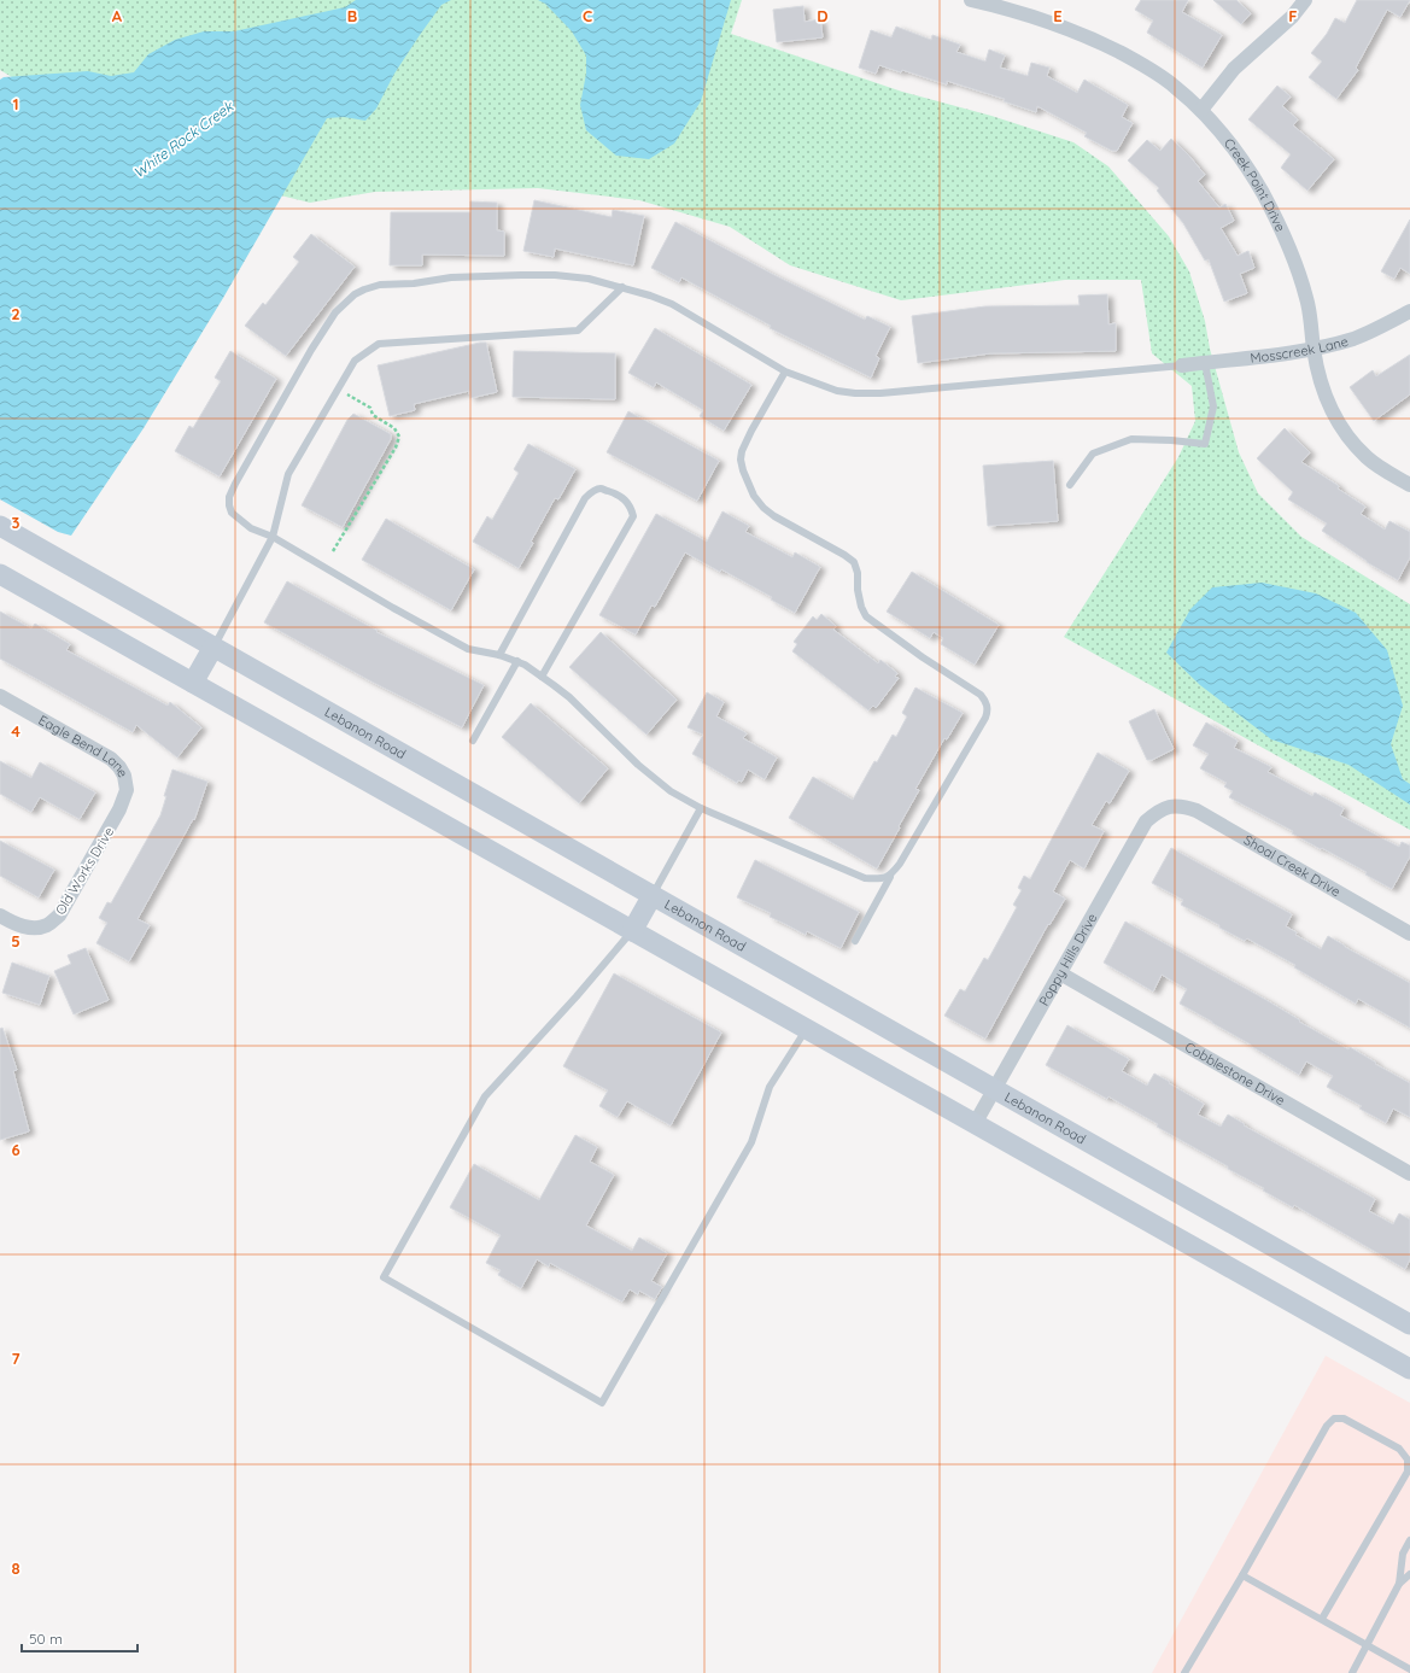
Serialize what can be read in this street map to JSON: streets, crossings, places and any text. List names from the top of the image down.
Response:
{
  "streets": {
    "main road": ["Lebanon Road"],
    "street": [
      "Creek Point Drive",
      "Mosscreek Lane",
      "Eagle Bend Lane",
      "Shoal Creek Drive",
      "Old Works Drive",
      "Poppy Hills Drive",
      "Cobblestone Drive"
    ]
  },
  "crossings": [
    ["Creek Point Drive", "Mosscreek Lane"],
    ["Lebanon Road", "Poppy Hills Drive"],
    ["Eagle Bend Lane", "Old Works Drive"],
    ["Shoal Creek Drive", "Poppy Hills Drive"],
    ["Poppy Hills Drive", "Cobblestone Drive"]
  ],
  "water": ["White Rock Creek"],
  "scale_bar": "50 m",
  "grid": {
    "columns": [
      "A",
      "B",
      "C",
      "D",
      "E",
      "F"
    ],
    "rows": [
      "1",
      "2",
      "3",
      "4",
      "5",
      "6",
      "7",
      "8"
    ]
  }
}
